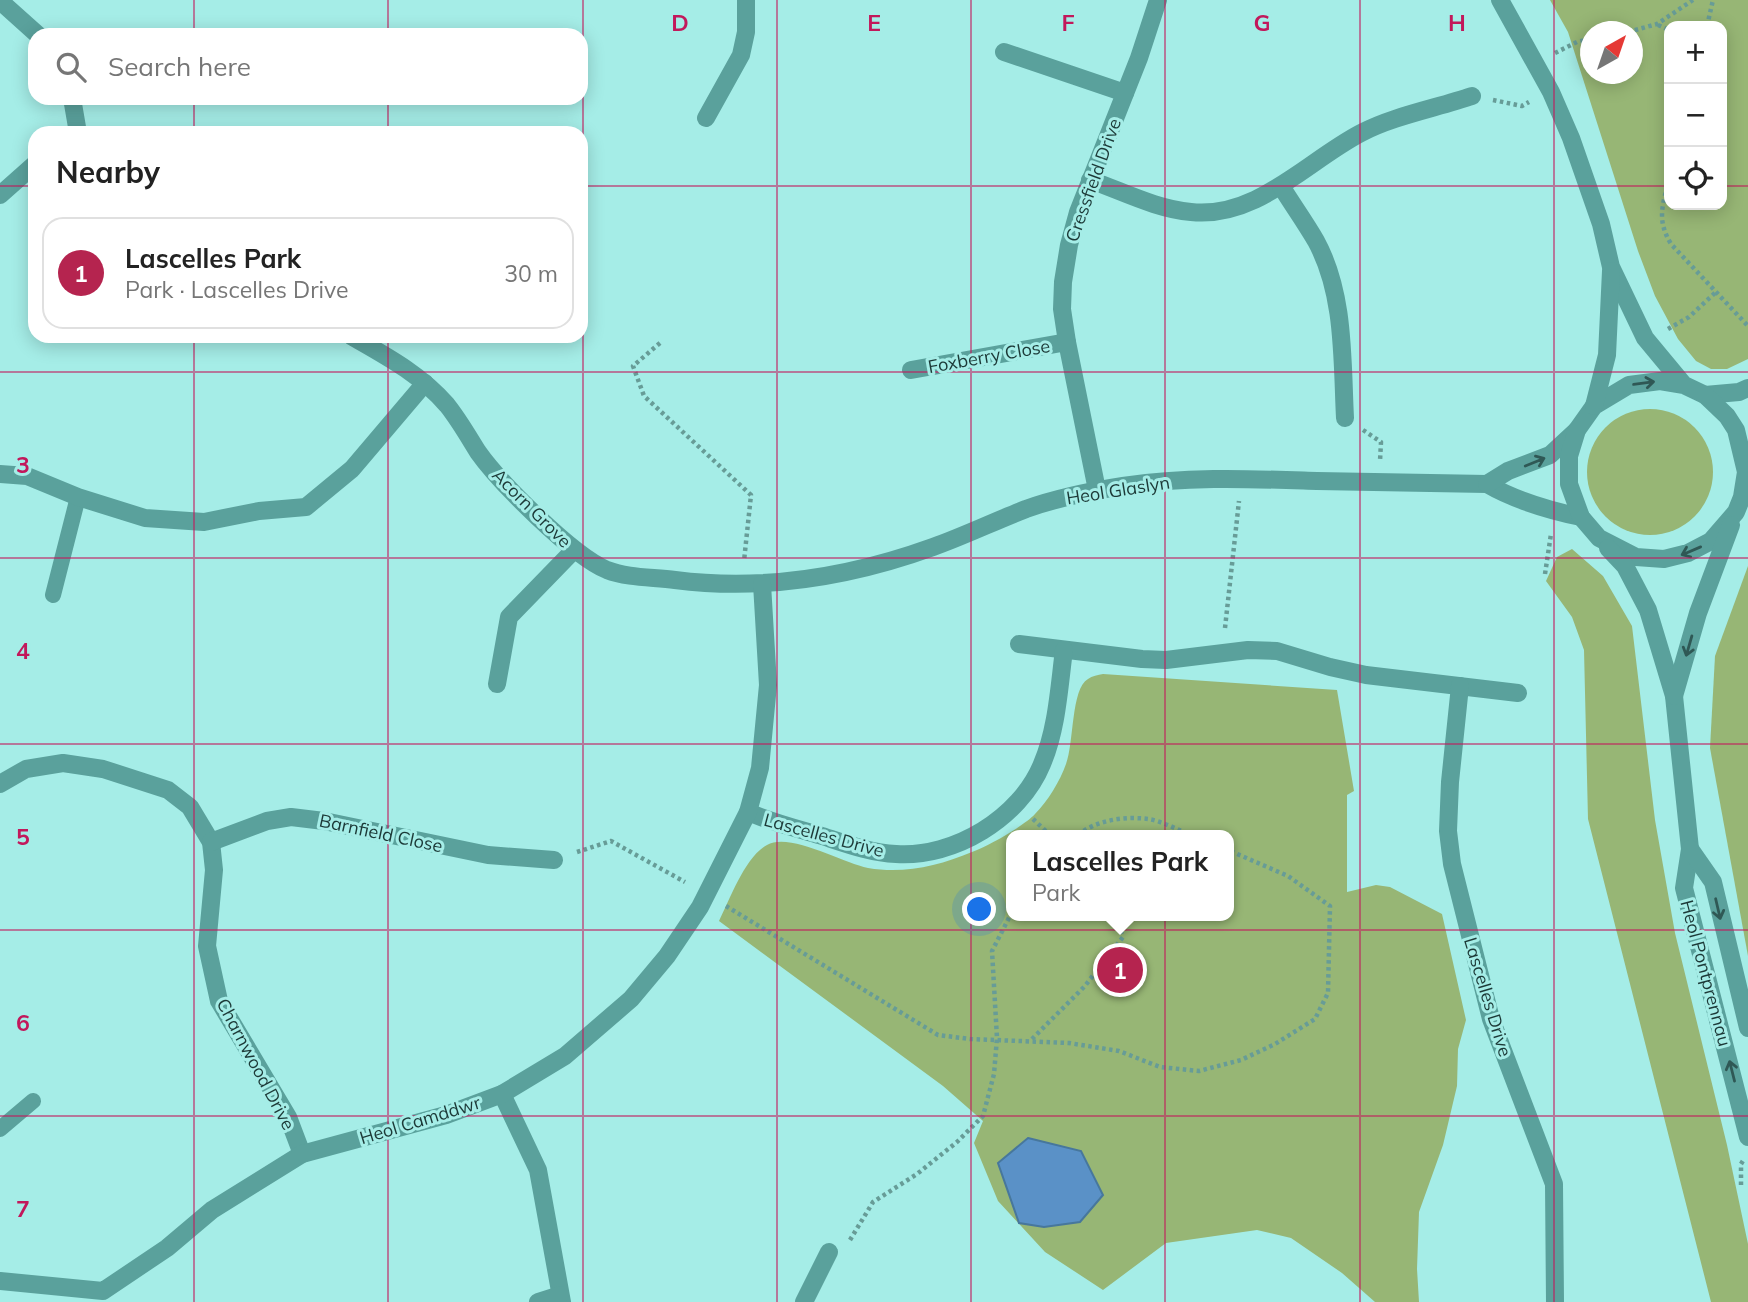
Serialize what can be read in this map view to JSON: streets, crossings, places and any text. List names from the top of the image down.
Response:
{
  "streets": {
    "street": [
      "Cressfield Drive",
      "Foxberry Close",
      "Heol Glaslyn",
      "Acorn Grove",
      "Barnfield Close",
      "Lascelles Drive",
      "Heol Pontprennau",
      "Charnwood Drive",
      "Heol Camddwr"
    ]
  },
  "crossings": [
    ["Cressfield Drive", "Foxberry Close"],
    ["Cressfield Drive", "Heol Glaslyn"],
    ["Heol Glaslyn", "Acorn Grove"],
    ["Heol Glaslyn", "Heol Pontprennau"],
    ["Heol Glaslyn", "Heol Camddwr"],
    ["Acorn Grove", "Heol Camddwr"],
    ["Barnfield Close", "Charnwood Drive"],
    ["Lascelles Drive", "Heol Camddwr"],
    ["Charnwood Drive", "Heol Camddwr"]
  ],
  "north": "top right",
  "page": {
    "map_buttons": ["+", "−"],
    "search": "Search here",
    "heading": "Nearby",
    "list": [
      {
        "mark": "1",
        "name": "Lascelles Park",
        "note": "Park · Lascelles Drive",
        "value": "30 m"
      }
    ],
    "popup": ["Lascelles Park", "Park"],
    "pins": "1"
  },
  "grid": {
    "columns": [
      "D",
      "E",
      "F",
      "G",
      "H"
    ],
    "rows": [
      "3",
      "4",
      "5",
      "6",
      "7"
    ]
  }
}
